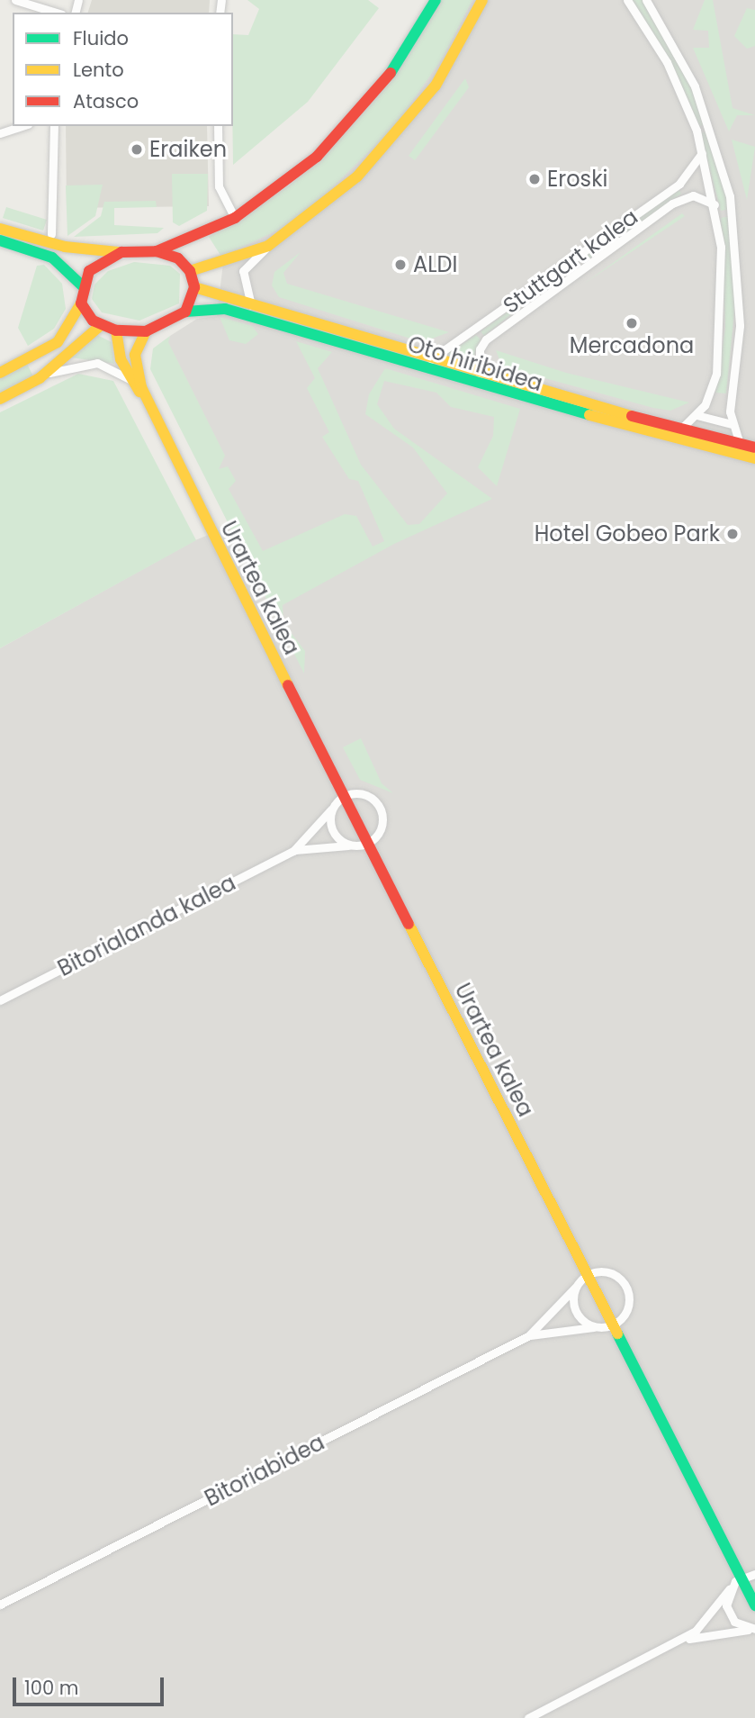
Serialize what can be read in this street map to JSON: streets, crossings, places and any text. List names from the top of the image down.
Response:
{
  "streets": {
    "street": [
      "Stuttgart kalea",
      "Oto hiribidea",
      "Urartea kalea",
      "Bitorialanda kalea",
      "Bitoriabidea"
    ]
  },
  "crossings": [
    ["Stuttgart kalea", "Oto hiribidea"],
    ["Oto hiribidea", "Urartea kalea"]
  ],
  "places": [
    "Eraiken",
    "Eroski",
    "ALDI",
    "Mercadona",
    "Hotel Gobeo Park"
  ],
  "legend": ["Fluido", "Lento", "Atasco"],
  "scale_bar": "100 m"
}
